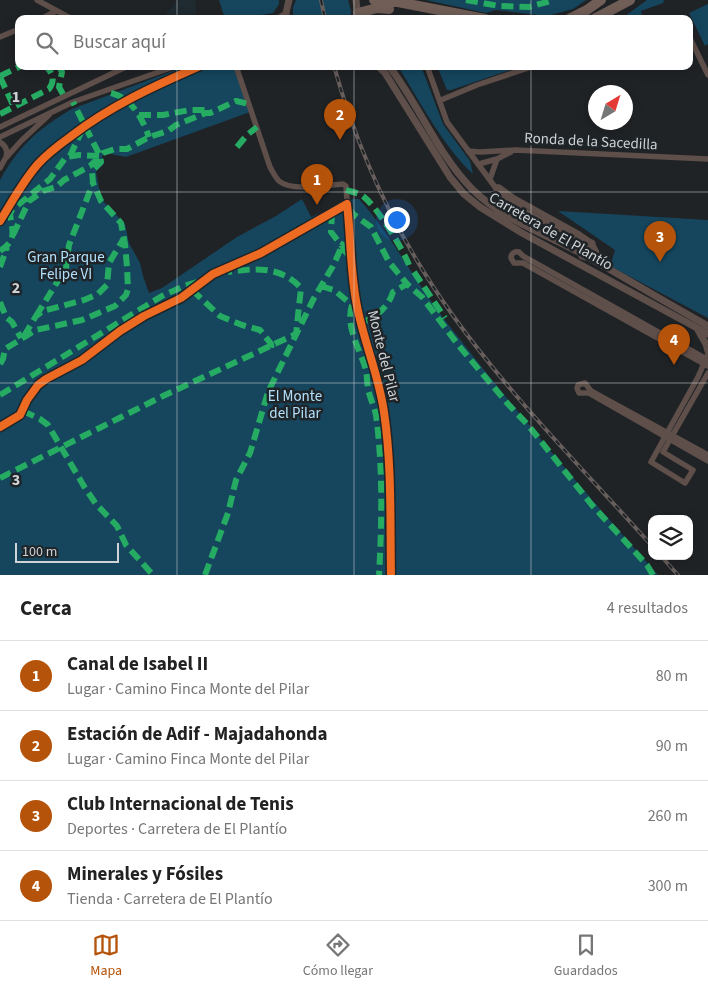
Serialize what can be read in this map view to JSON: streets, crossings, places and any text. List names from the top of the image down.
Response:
{
  "streets": {
    "street": ["Ronda de la Sacedilla", "Carretera de El Plantío", "Monte del Pilar"]
  },
  "parks": ["Gran Parque Felipe VI", "El Monte del Pilar"],
  "scale_bar": "100 m",
  "north": "top right",
  "page": {
    "search": "Buscar aquí",
    "pins": [
      "2",
      "1",
      "3",
      "4"
    ],
    "scale": "100 m",
    "heading": ["Cerca", "4 resultados"],
    "list": [
      {
        "mark": "1",
        "name": "Canal de Isabel II",
        "note": "Lugar · Camino Finca Monte del Pilar",
        "value": "80 m"
      },
      {
        "mark": "2",
        "name": "Estación de Adif - Majadahonda",
        "note": "Lugar · Camino Finca Monte del Pilar",
        "value": "90 m"
      },
      {
        "mark": "3",
        "name": "Club Internacional de Tenis",
        "note": "Deportes · Carretera de El Plantío",
        "value": "260 m"
      },
      {
        "mark": "4",
        "name": "Minerales y Fósiles",
        "note": "Tienda · Carretera de El Plantío",
        "value": "300 m"
      }
    ],
    "nav": ["Mapa", "Cómo llegar", "Guardados"]
  },
  "grid": {
    "rows": ["1", "2", "3"]
  }
}
